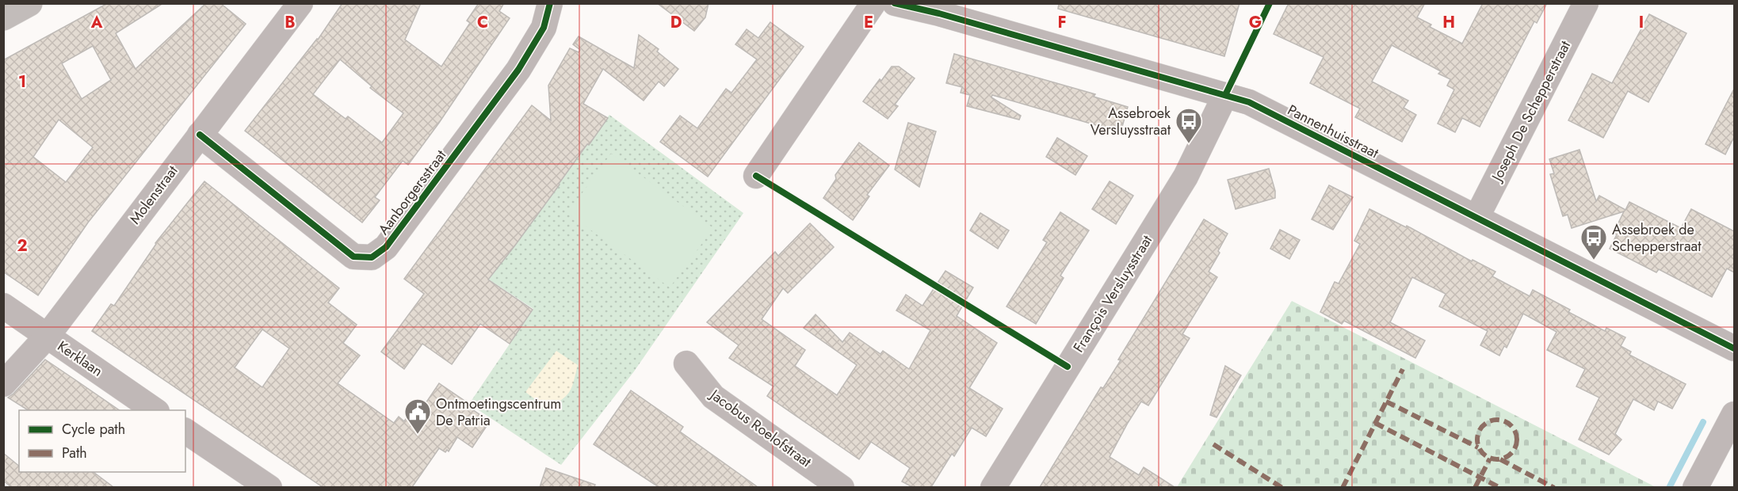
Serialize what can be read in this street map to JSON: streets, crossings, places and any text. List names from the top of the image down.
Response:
{
  "streets": {
    "street": [
      "Joseph De Schepperstraat",
      "Pannenhuisstraat",
      "Aanborgersstraat",
      "Molenstraat",
      "François Versluysstraat",
      "Kerklaan",
      "Jacobus Roelofstraat"
    ]
  },
  "crossings": [
    ["Joseph De Schepperstraat", "Pannenhuisstraat"],
    ["Pannenhuisstraat", "François Versluysstraat"],
    ["Aanborgersstraat", "Molenstraat"],
    ["Molenstraat", "Kerklaan"]
  ],
  "places": {
    "bus stop": ["Assebroek Versluysstraat", "Assebroek de Schepperstraat"],
    "public building": ["Ontmoetingscentrum De Patria"]
  },
  "legend": ["Cycle path", "Path"],
  "grid": {
    "columns": [
      "A",
      "B",
      "C",
      "D",
      "E",
      "F",
      "G",
      "H",
      "I"
    ],
    "rows": ["1", "2"]
  }
}
